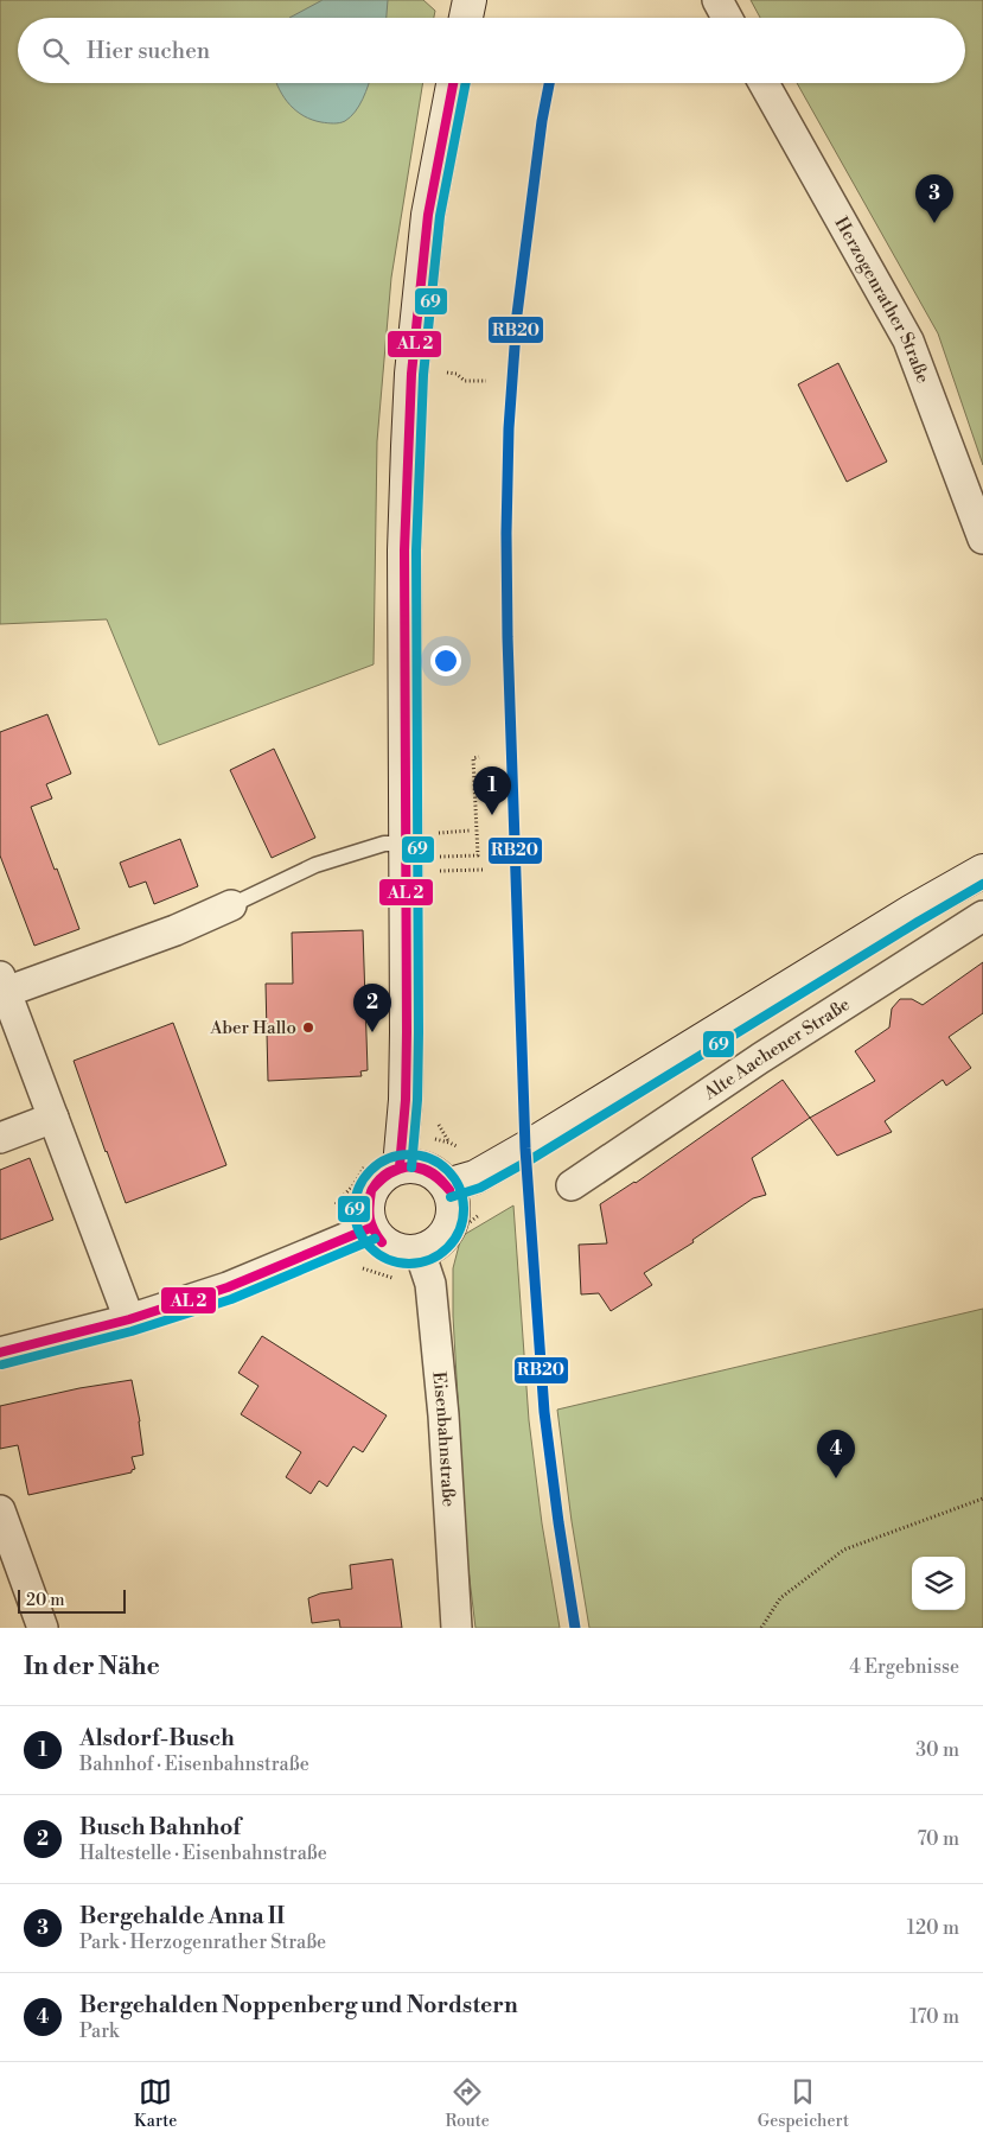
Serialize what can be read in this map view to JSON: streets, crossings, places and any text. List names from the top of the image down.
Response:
{
  "streets": {
    "street": ["Herzogenrather Straße", "Alte Aachener Straße", "Eisenbahnstraße"]
  },
  "places": ["Aber Hallo"],
  "lines": ["transit line RB20", "transit line 69"],
  "scale_bar": "20 m",
  "page": {
    "search": "Hier suchen",
    "pins": [
      "3",
      "1",
      "2",
      "4"
    ],
    "scale": "20 m",
    "heading": ["In der Nähe", "4 Ergebnisse"],
    "list": [
      {
        "mark": "1",
        "name": "Alsdorf-Busch",
        "note": "Bahnhof · Eisenbahnstraße",
        "value": "30 m"
      },
      {
        "mark": "2",
        "name": "Busch Bahnhof",
        "note": "Haltestelle · Eisenbahnstraße",
        "value": "70 m"
      },
      {
        "mark": "3",
        "name": "Bergehalde Anna II",
        "note": "Park · Herzogenrather Straße",
        "value": "120 m"
      },
      {
        "mark": "4",
        "name": "Bergehalden Noppenberg und Nordstern",
        "note": "Park",
        "value": "170 m"
      }
    ],
    "nav": ["Karte", "Route", "Gespeichert"]
  }
}
